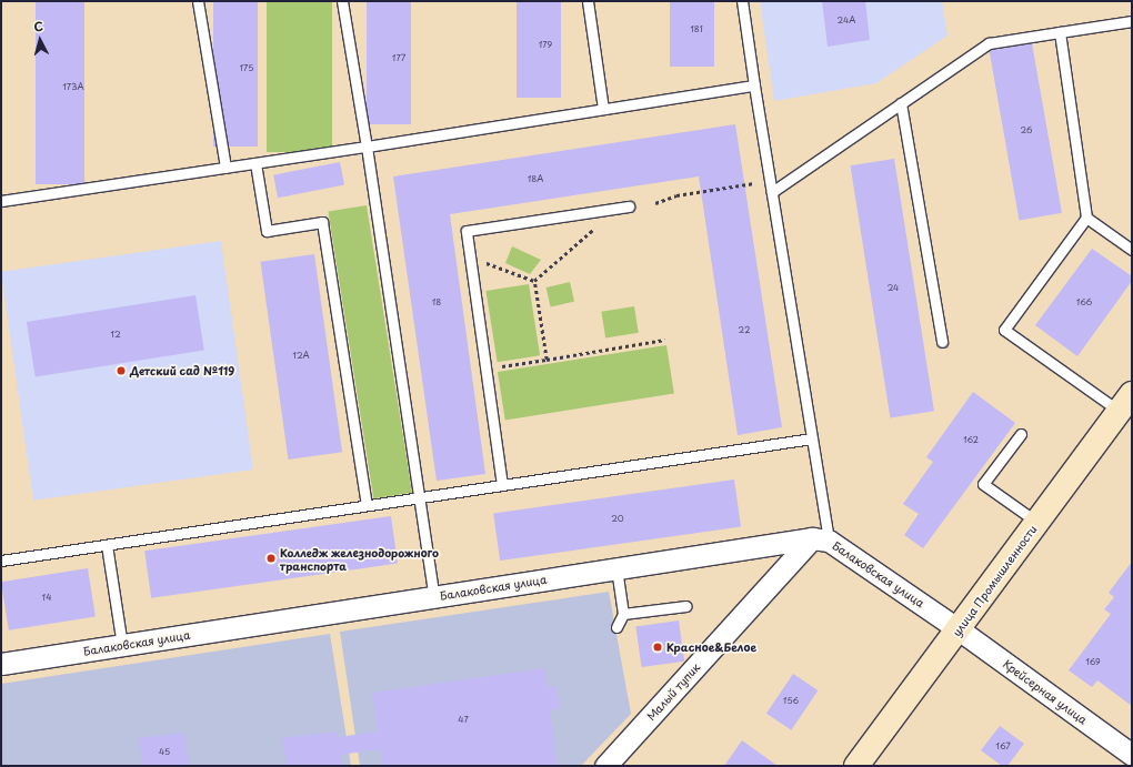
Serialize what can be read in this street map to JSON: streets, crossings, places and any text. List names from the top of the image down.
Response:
{
  "streets": {
    "main road": ["улица Промышленности"],
    "street": ["Балаковская улица", "Малый тупик", "Крейсерная улица"]
  },
  "crossings": [
    ["Балаковская улица", "улица Промышленности"],
    ["Балаковская улица", "Малый тупик"],
    ["Балаковская улица", "Крейсерная улица"],
    ["улица Промышленности", "Крейсерная улица"]
  ],
  "places": ["Детский сад №119", "Колледж железнодорожного транспорта", "Красное&Белое"],
  "house_numbers": [
    "24А",
    "181",
    "179",
    "177",
    "175",
    "173А",
    "26",
    "18А",
    "24",
    "18",
    "166",
    "22",
    "12",
    "12А",
    "162",
    "20",
    "14",
    "169",
    "156",
    "47",
    "167",
    "45"
  ],
  "north": "top"
}
